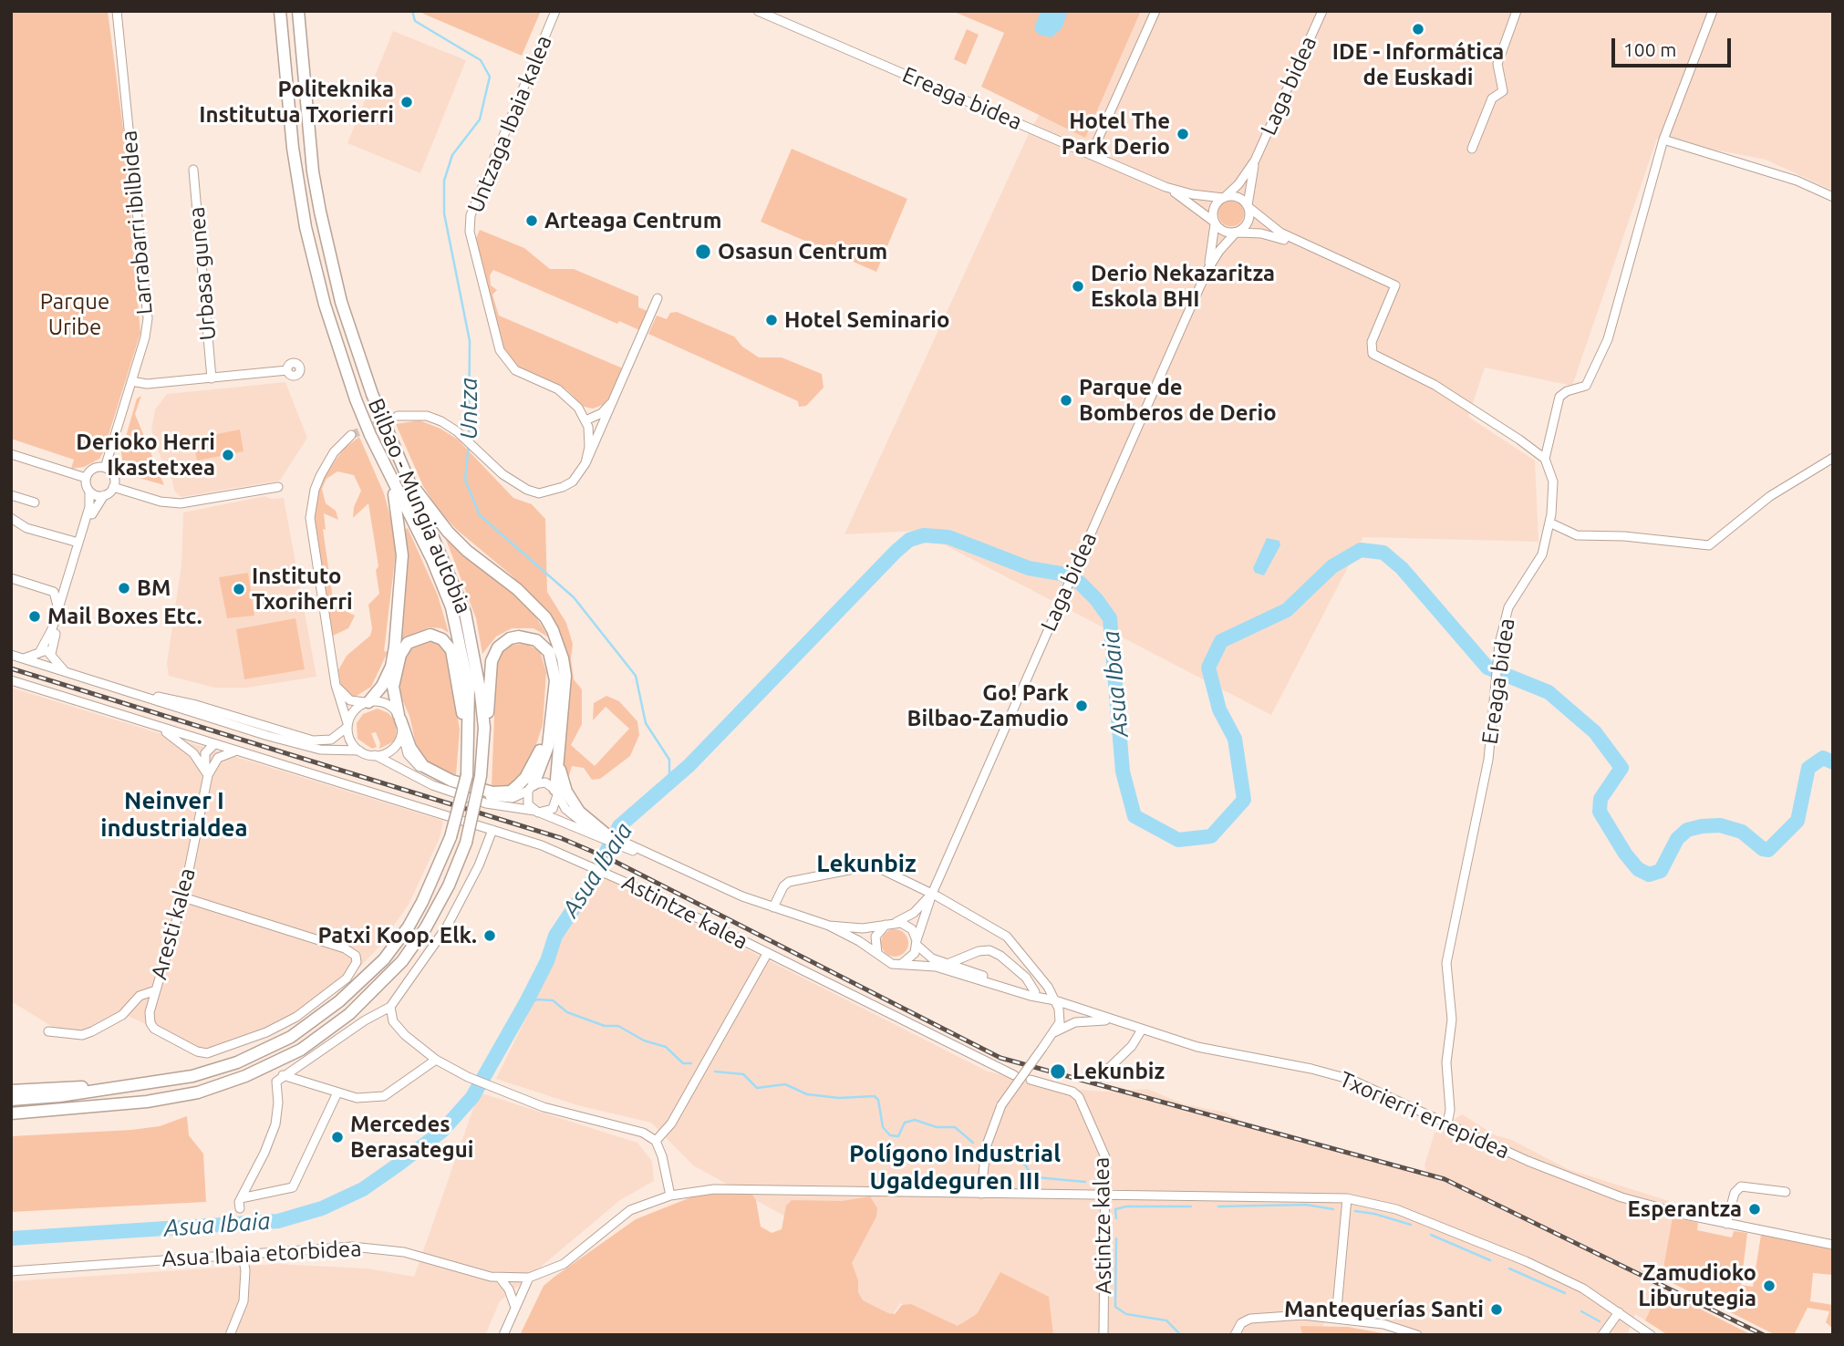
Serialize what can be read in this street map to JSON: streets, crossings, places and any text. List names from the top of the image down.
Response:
{
  "streets": {
    "highway": ["Bilbao - Mungia autobia"],
    "street": [
      "Laga bidea",
      "Ereaga bidea",
      "Untzaga Ibaia kalea",
      "Larrabarri ibilbidea",
      "Urbasa gunea",
      "Astintze kalea",
      "Aresti kalea",
      "Txorierri errepidea",
      "Asua Ibaia etorbidea"
    ]
  },
  "crossings": [
    ["Laga bidea", "Txorierri errepidea"],
    ["Ereaga bidea", "Txorierri errepidea"],
    ["Astintze kalea", "Aresti kalea"],
    ["Astintze kalea", "Asua Ibaia etorbidea"]
  ],
  "districts": ["Neinver I industrialdea", "Lekunbiz", "Polígono Industrial Ugaldeguren III"],
  "water": ["Untza", "Asua Ibaia"],
  "parks": ["Parque Uribe"],
  "places": [
    "IDE - Informática de Euskadi",
    "Politeknika Institutua Txorierri",
    "Hotel The Park Derio",
    "Arteaga Centrum",
    "Osasun Centrum",
    "Derio Nekazaritza Eskola BHI",
    "Hotel Seminario",
    "Parque de Bomberos de Derio",
    "Derioko Herri Ikastetxea",
    "BM",
    "Instituto Txoriherri",
    "Mail Boxes Etc.",
    "Go! Park Bilbao-Zamudio",
    "Patxi Koop. Elk.",
    "Lekunbiz",
    "Mercedes Berasategui",
    "Esperantza",
    "Zamudioko Liburutegia",
    "Mantequerías Santi"
  ],
  "scale_bar": "100 m"
}
